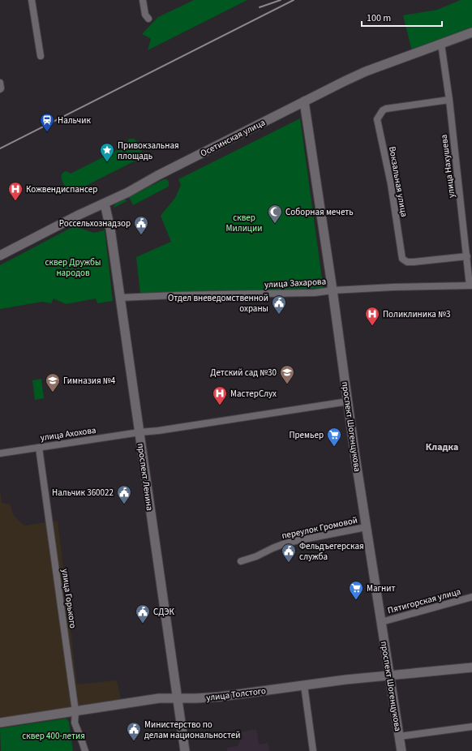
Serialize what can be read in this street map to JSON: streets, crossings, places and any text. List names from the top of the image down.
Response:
{
  "streets": {
    "main road": [
      "Осетинская улица",
      "проспект Шогенцукова",
      "проспект Ленина",
      "улица Толстого"
    ],
    "street": [
      "улица Нахушева",
      "Вокзальная улица",
      "улица Захарова",
      "улица Ахохова",
      "переулок Громовой",
      "улица Горького",
      "Пятигорская улица"
    ]
  },
  "crossings": [
    ["Осетинская улица", "улица Нахушева"],
    ["Осетинская улица", "проспект Шогенцукова"],
    ["Осетинская улица", "проспект Ленина"],
    ["улица Нахушева", "Вокзальная улица"],
    ["улица Нахушева", "улица Захарова"],
    ["улица Захарова", "проспект Шогенцукова"],
    ["улица Захарова", "проспект Ленина"],
    ["проспект Шогенцукова", "улица Ахохова"],
    ["проспект Шогенцукова", "переулок Громовой"],
    ["проспект Шогенцукова", "Пятигорская улица"],
    ["проспект Шогенцукова", "улица Толстого"],
    ["улица Ахохова", "проспект Ленина"],
    ["улица Ахохова", "улица Горького"],
    ["проспект Ленина", "улица Толстого"],
    ["улица Горького", "улица Толстого"]
  ],
  "districts": ["Кладка"],
  "parks": ["сквер Милиции", "сквер Дружбы народов", "сквер 400-летия"],
  "places": {
    "station": ["Нальчик"],
    "place": ["Привокзальная площадь"],
    "hospital": ["Кожвендиспансер", "Поликлиника №3", "МастерСлух"],
    "mosque": ["Соборная мечеть"],
    "public building": [
      "Россельхознадзор",
      "Отдел вневедомственной охраны",
      "Нальчик 360022",
      "Фельдъегерская служба",
      "СДЭК",
      "Министерство по делам национальностей"
    ],
    "school or university": ["Детский сад №30", "Гимназия №4"],
    "supermarket": ["Премьер", "Магнит"]
  },
  "scale_bar": "100 m"
}
